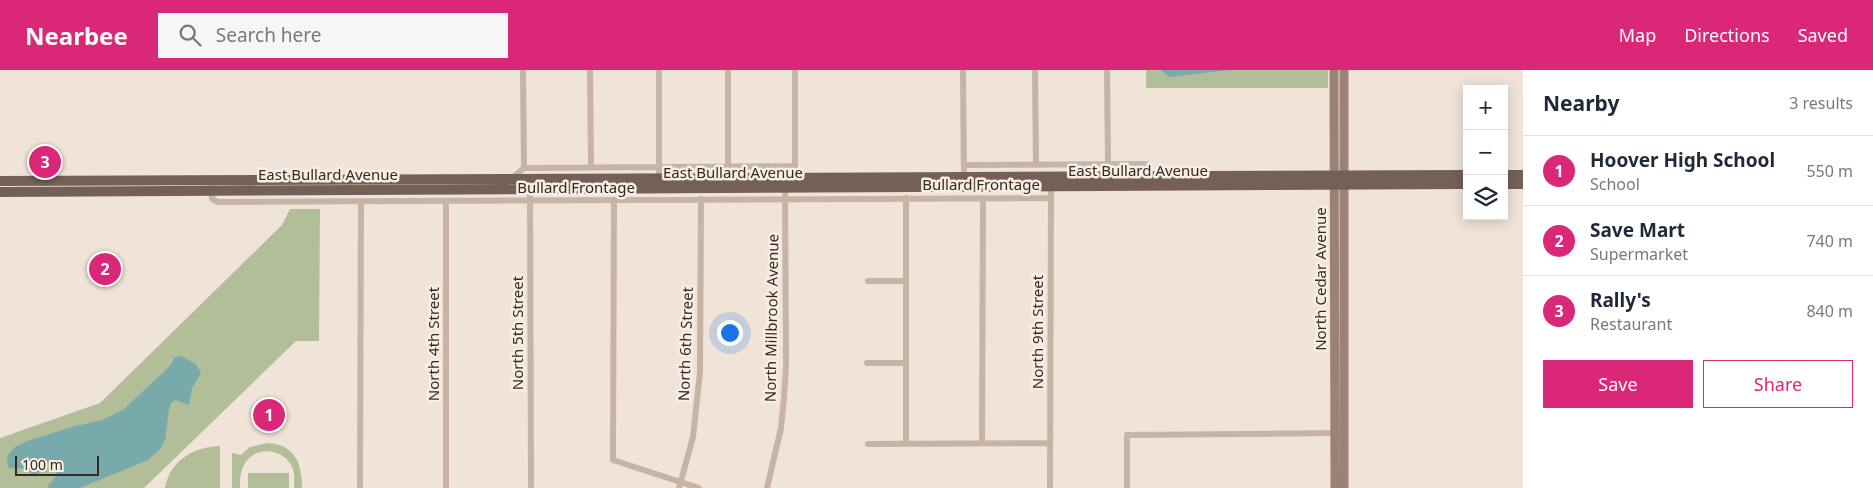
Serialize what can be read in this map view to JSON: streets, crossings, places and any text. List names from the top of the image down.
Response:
{
  "streets": {
    "main road": ["East Bullard Avenue", "North Cedar Avenue"],
    "street": [
      "Bullard Frontage",
      "North Millbrook Avenue",
      "North 9th Street",
      "North 5th Street",
      "North 4th Street",
      "North 6th Street"
    ]
  },
  "crossings": [
    ["East Bullard Avenue", "Bullard Frontage"],
    ["East Bullard Avenue", "North Cedar Avenue"],
    ["East Bullard Avenue", "North Millbrook Avenue"],
    ["East Bullard Avenue", "North 9th Street"],
    ["East Bullard Avenue", "North 5th Street"],
    ["Bullard Frontage", "North Millbrook Avenue"],
    ["Bullard Frontage", "North 9th Street"],
    ["Bullard Frontage", "North 5th Street"],
    ["Bullard Frontage", "North 4th Street"],
    ["Bullard Frontage", "North 6th Street"]
  ],
  "scale_bar": "100 m",
  "page": {
    "header": "Nearbee",
    "search": "Search here",
    "nav": ["Map", "Directions", "Saved"],
    "heading": ["Nearby", "3 results"],
    "map_buttons": ["+", "−"],
    "list": [
      {
        "mark": "1",
        "name": "Hoover High School",
        "note": "School",
        "value": "550 m"
      },
      {
        "mark": "2",
        "name": "Save Mart",
        "note": "Supermarket",
        "value": "740 m"
      },
      {
        "mark": "3",
        "name": "Rally's",
        "note": "Restaurant",
        "value": "840 m"
      }
    ],
    "pins": ["3", "2", "1"],
    "buttons": ["Save", "Share"],
    "scale": "100 m"
  }
}
